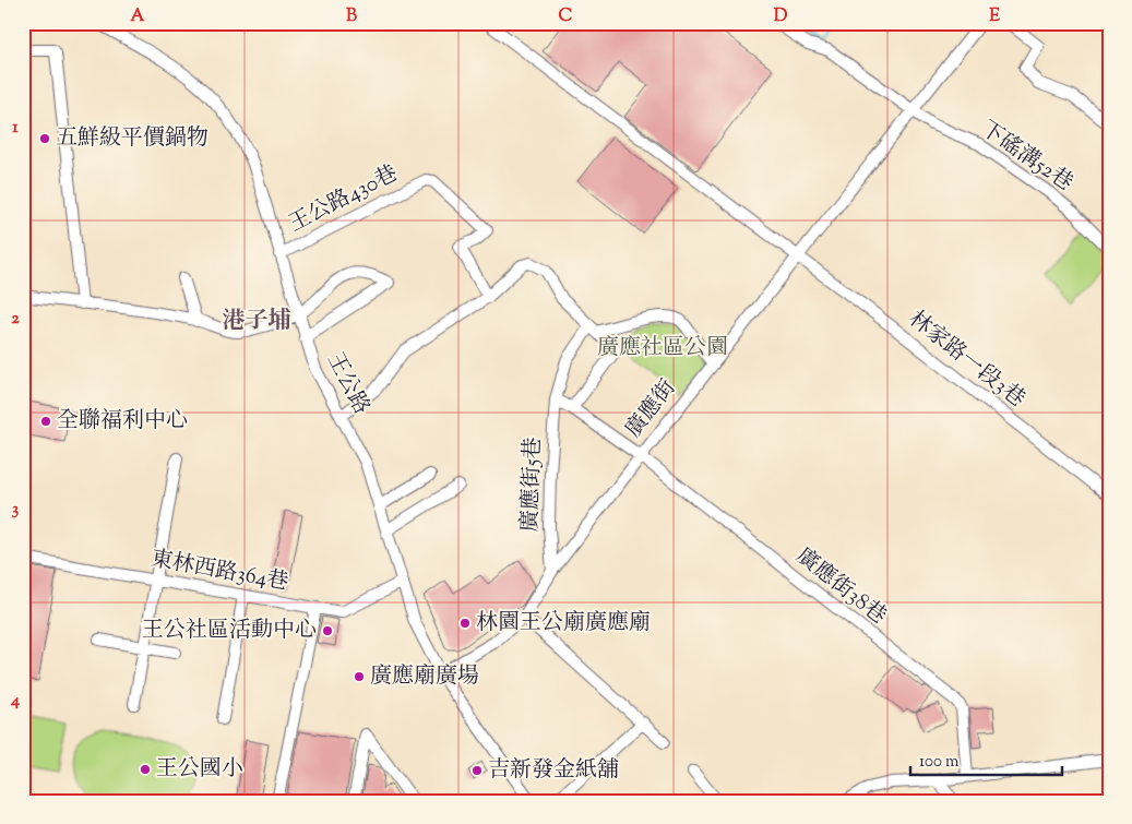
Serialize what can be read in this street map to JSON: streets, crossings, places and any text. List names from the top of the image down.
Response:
{
  "streets": {
    "street": [
      "下磘溝52巷",
      "王公路430巷",
      "林家路一段3巷",
      "王公路",
      "廣應街",
      "廣應街5巷",
      "東林西路364巷",
      "廣應街38巷"
    ]
  },
  "crossings": [
    ["下磘溝52巷", "廣應街"],
    ["王公路430巷", "王公路"],
    ["林家路一段3巷", "廣應街"],
    ["王公路", "廣應街"],
    ["王公路", "東林西路364巷"],
    ["廣應街", "廣應街5巷"],
    ["廣應街", "廣應街38巷"],
    ["廣應街5巷", "廣應街38巷"]
  ],
  "districts": ["港子埔"],
  "parks": ["廣應社區公園"],
  "places": [
    "五鮮級平價鍋物",
    "全聯福利中心",
    "林園王公廟廣應廟",
    "王公社區活動中心",
    "廣應廟廣場",
    "王公國小",
    "吉新發金紙舖"
  ],
  "scale_bar": "100 m",
  "grid": {
    "columns": [
      "A",
      "B",
      "C",
      "D",
      "E"
    ],
    "rows": [
      "1",
      "2",
      "3",
      "4"
    ]
  }
}
